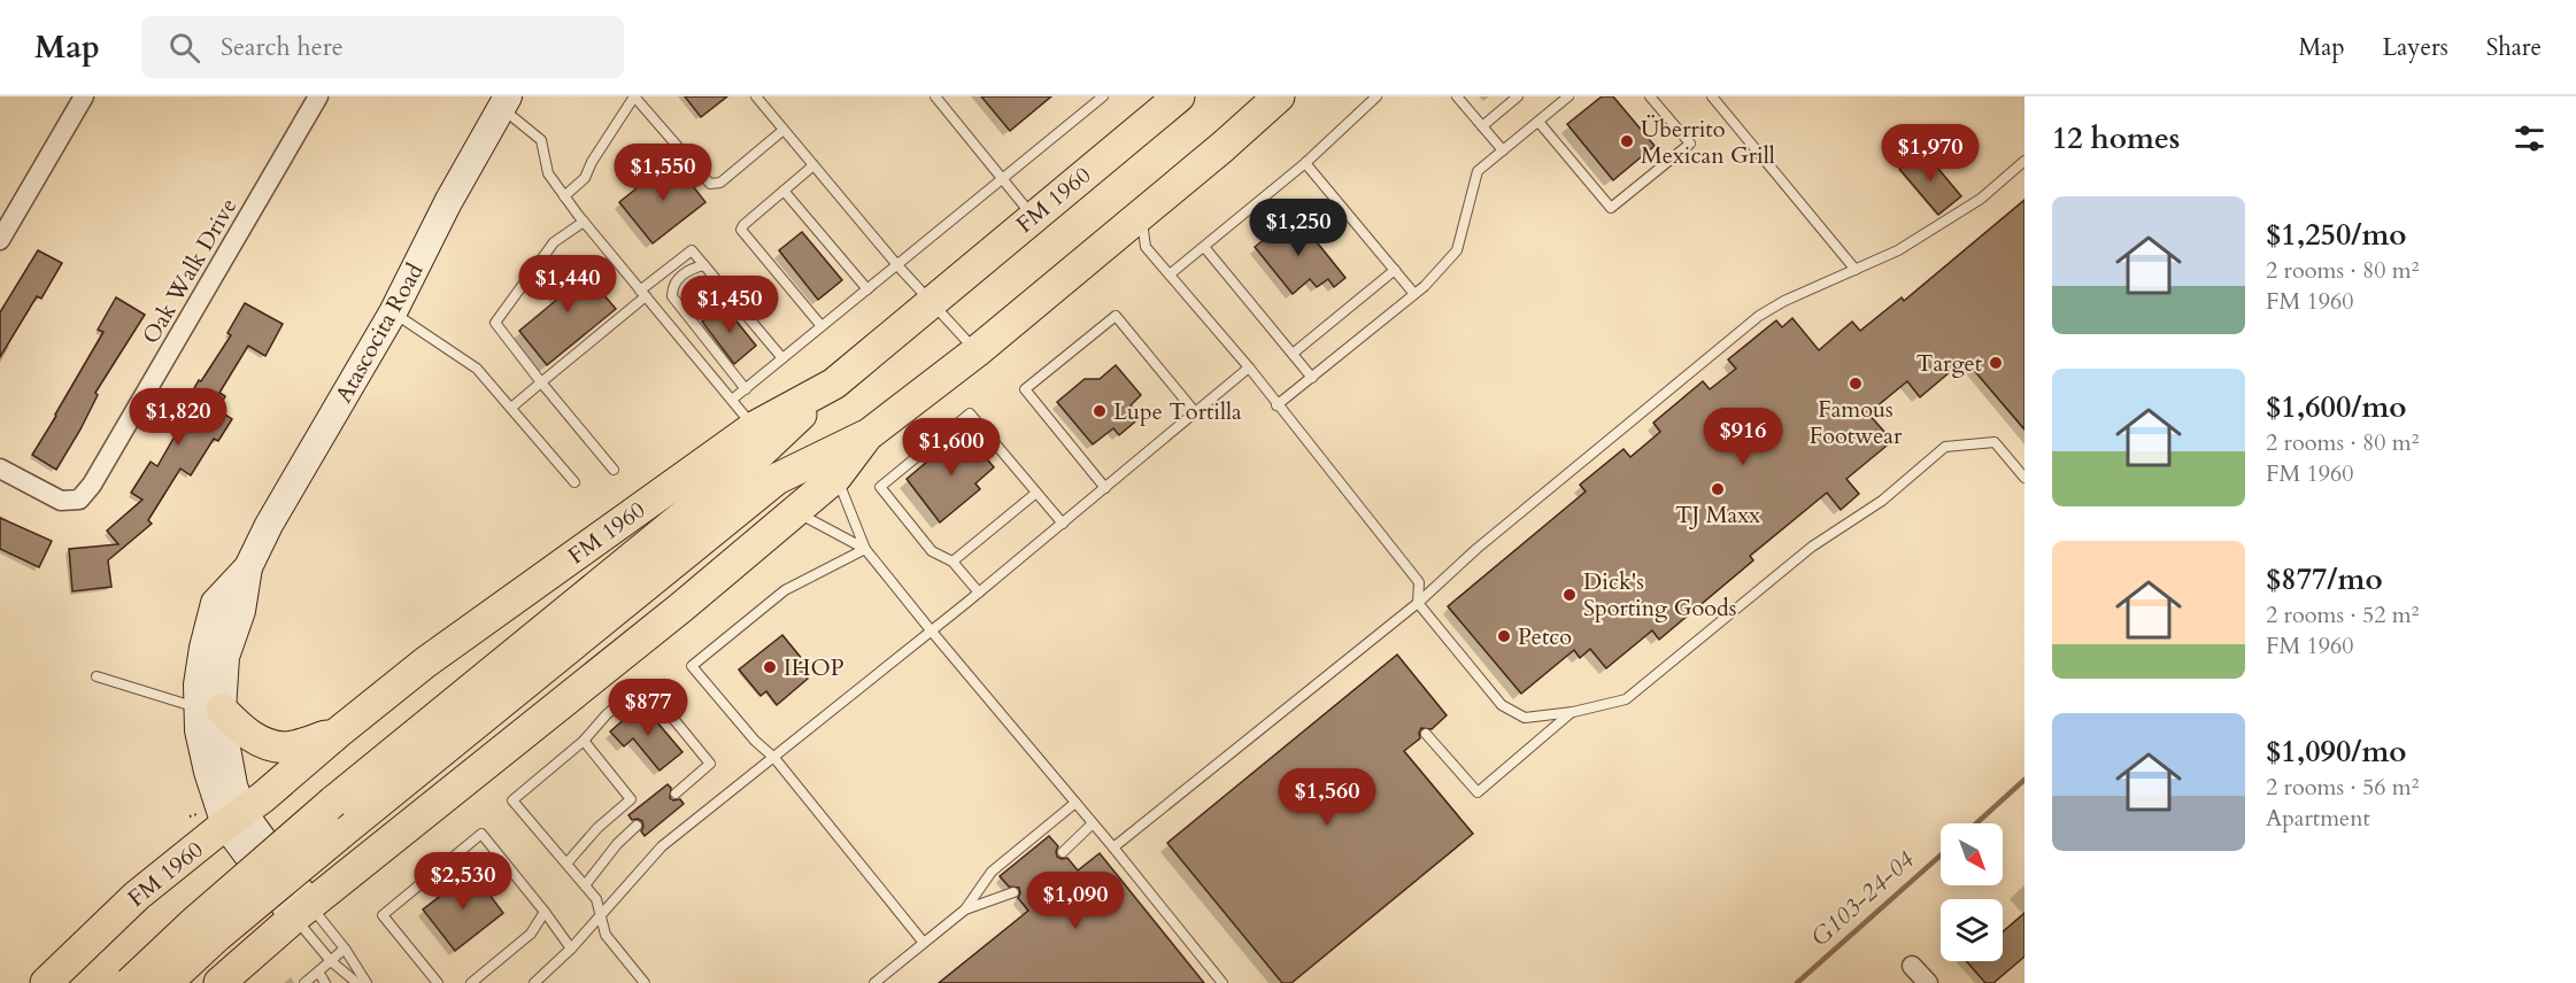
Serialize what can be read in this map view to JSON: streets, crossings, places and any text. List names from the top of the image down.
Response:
{
  "streets": {
    "main road": ["FM 1960", "Atascocita Road"],
    "street": ["Oak Walk Drive"]
  },
  "crossings": [
    ["FM 1960", "Atascocita Road"]
  ],
  "water": ["G103-24-04"],
  "places": [
    "Überrito Mexican Grill",
    "Target",
    "Famous Footwear",
    "Lupe Tortilla",
    "TJ Maxx",
    "Dick's Sporting Goods",
    "Petco",
    "IHOP"
  ],
  "north": "bottom right",
  "page": {
    "header": "Map",
    "search": "Search here",
    "nav": ["Map", "Layers", "Share"],
    "heading": "12 homes",
    "price": [
      "$1,970",
      "$1,550",
      "$1,250",
      "$1,440",
      "$1,450",
      "$1,820",
      "$916",
      "$1,600",
      "$877",
      "$1,560",
      "$2,530",
      "$1,090"
    ],
    "list": [
      {
        "name": "$1,250/mo",
        "note": "2 rooms · 80 m² · FM 1960"
      },
      {
        "name": "$1,600/mo",
        "note": "2 rooms · 80 m² · FM 1960"
      },
      {
        "name": "$877/mo",
        "note": "2 rooms · 52 m² · FM 1960"
      },
      {
        "name": "$1,090/mo",
        "note": "2 rooms · 56 m² · Apartment"
      }
    ]
  }
}
